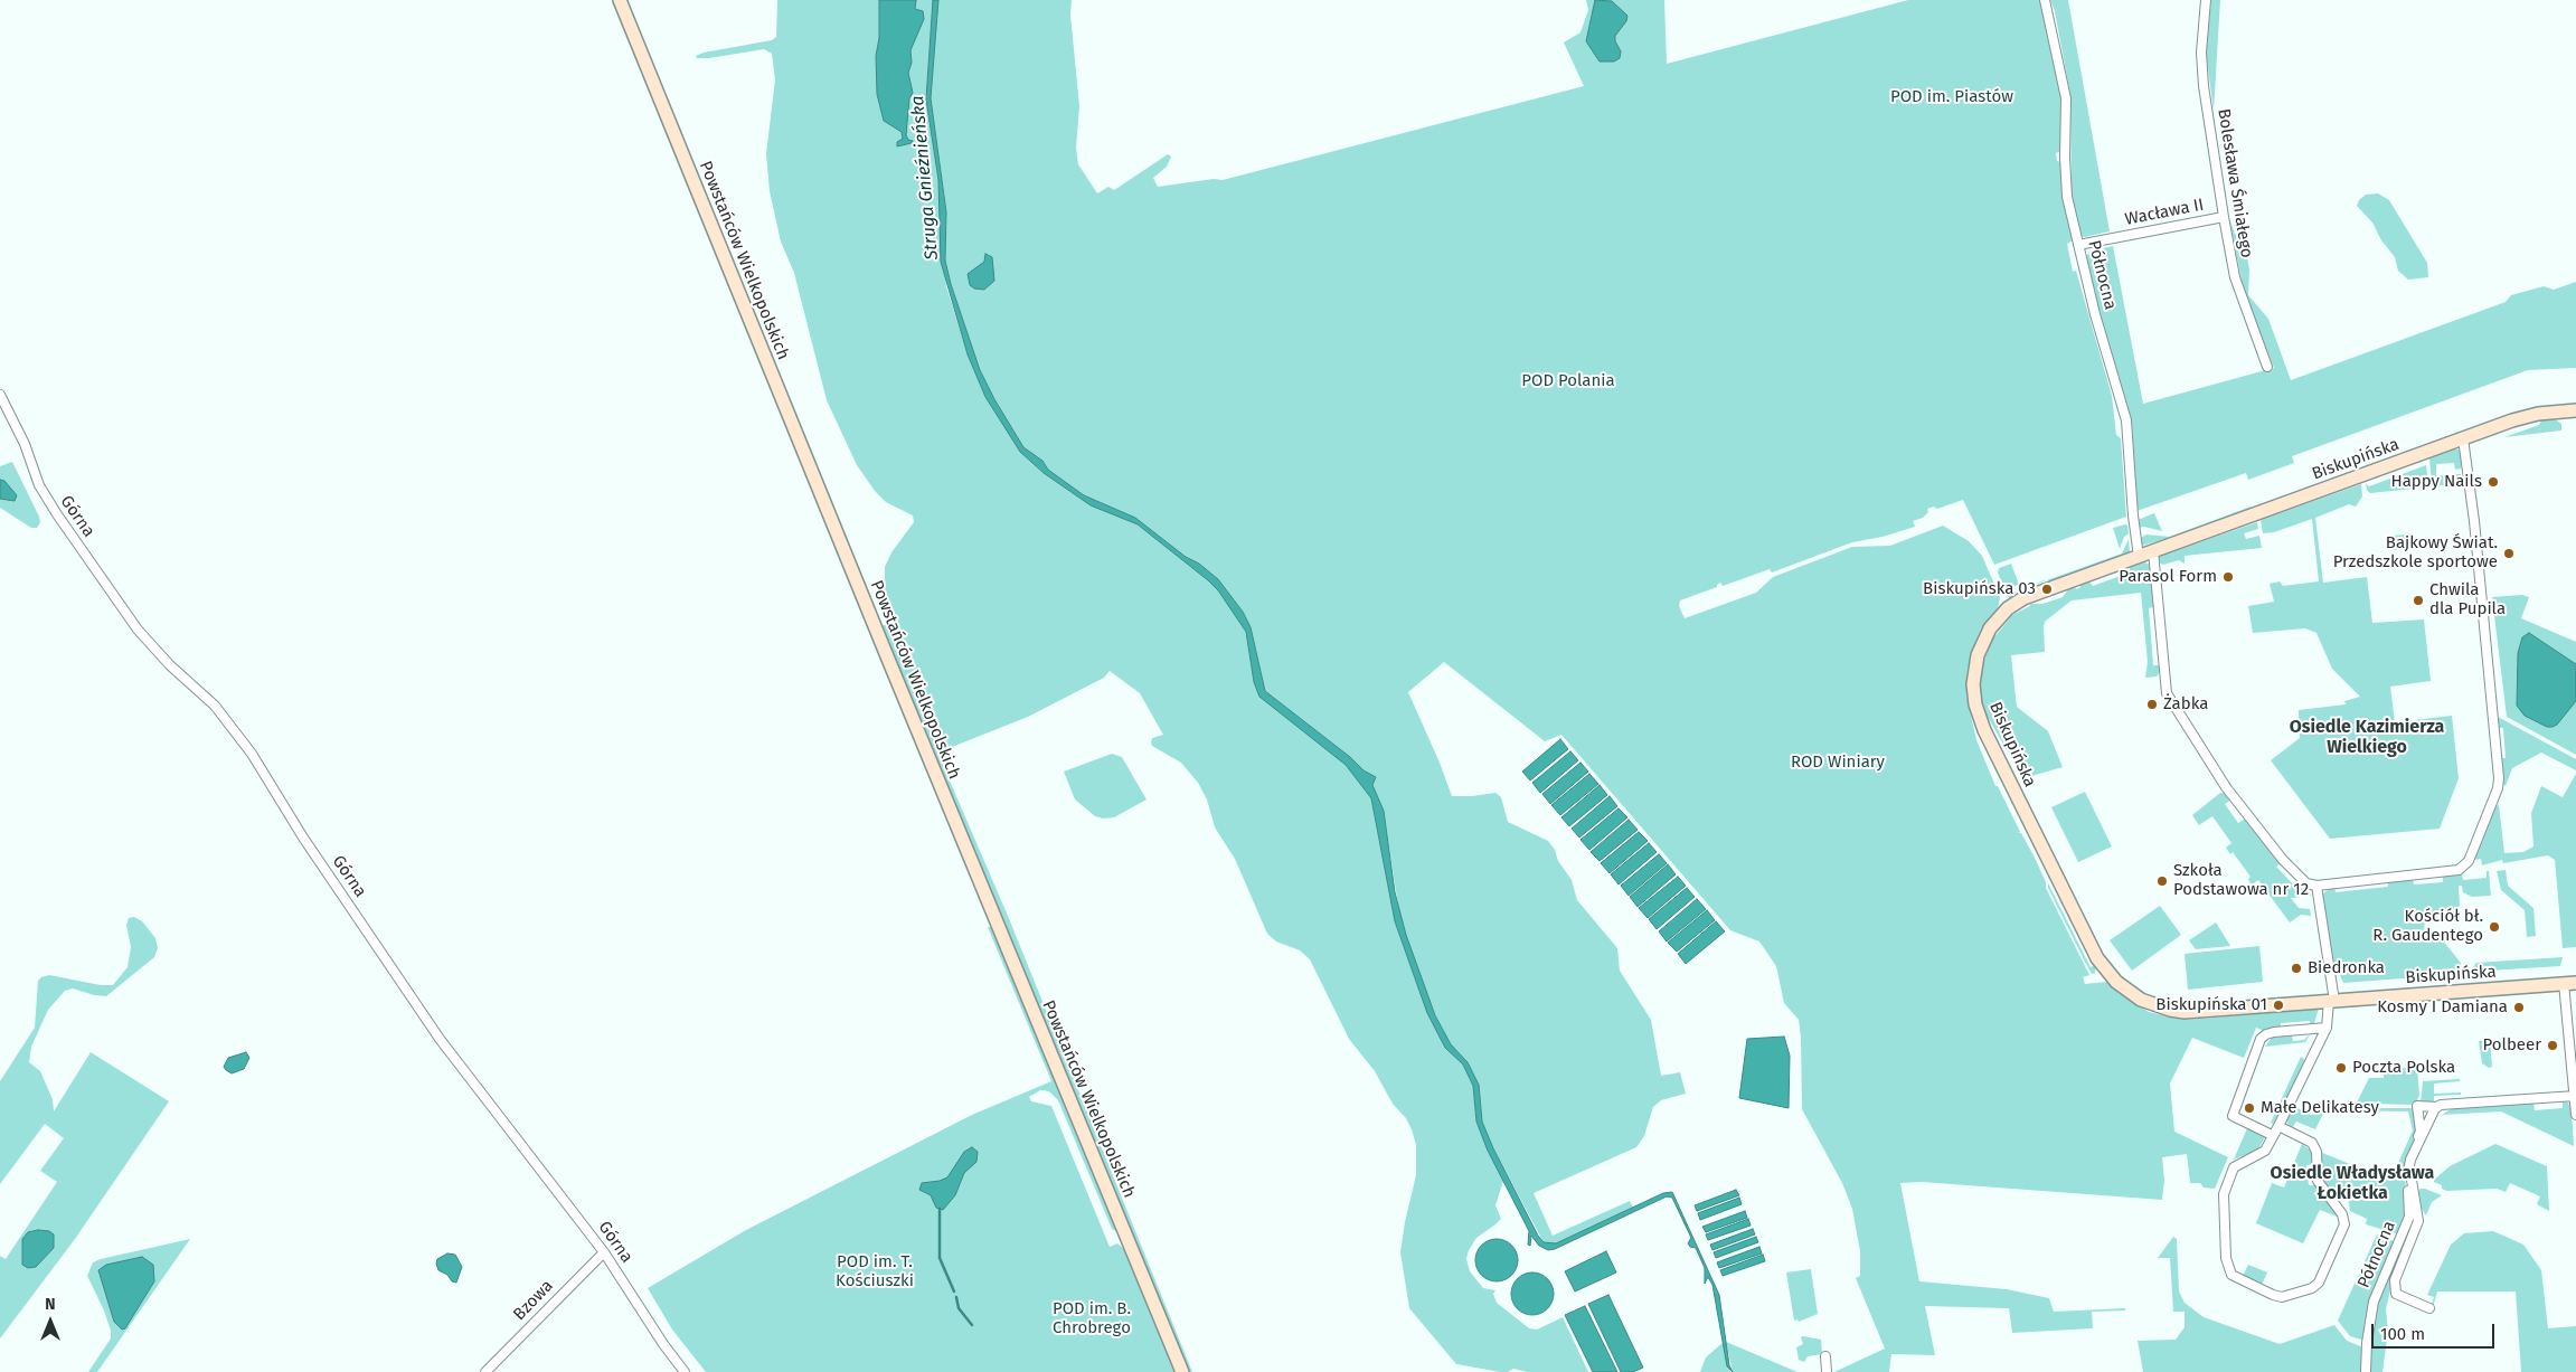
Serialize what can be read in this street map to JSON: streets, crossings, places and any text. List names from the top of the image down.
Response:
{
  "streets": {
    "street": [
      "Bolesława Śmiałego",
      "Wacława II",
      "Powstańców Wielkopolskich",
      "Północna",
      "Biskupińska",
      "Górna",
      "Bzowa"
    ]
  },
  "crossings": [
    ["Bolesława Śmiałego", "Wacława II"],
    ["Wacława II", "Północna"],
    ["Północna", "Biskupińska"],
    ["Górna", "Bzowa"]
  ],
  "districts": ["Osiedle Kazimierza Wielkiego", "Osiedle Władysława Łokietka"],
  "water": ["Struga Gnieźnieńska"],
  "parks": [
    "POD im. Piastów",
    "POD Polania",
    "ROD Winiary",
    "POD im. T. Kościuszki",
    "POD im. B. Chrobrego"
  ],
  "places": [
    "Happy Nails",
    "Bajkowy Świat. Przedszkole sportowe",
    "Parasol Form",
    "Biskupińska 03",
    "Chwila dla Pupila",
    "Żabka",
    "Szkoła Podstawowa nr 12",
    "Kościół bł. R. Gaudentego",
    "Biedronka",
    "Biskupińska 01",
    "Kosmy I Damiana",
    "Polbeer",
    "Poczta Polska",
    "Małe Delikatesy"
  ],
  "scale_bar": "100 m",
  "north": "top"
}
